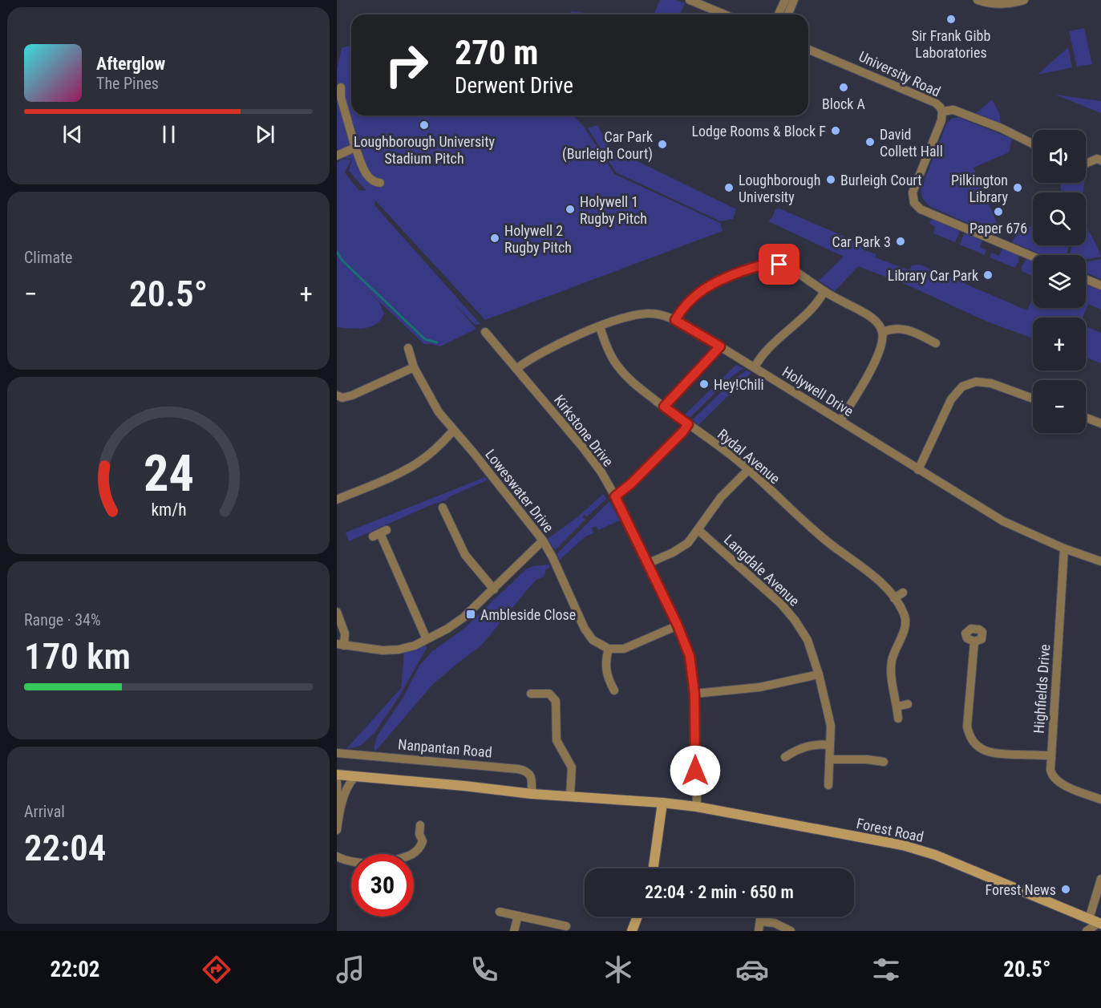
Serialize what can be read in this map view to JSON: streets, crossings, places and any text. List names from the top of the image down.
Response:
{
  "streets": {
    "street": [
      "University Road",
      "Holywell Drive",
      "Kirkstone Drive",
      "Rydal Avenue",
      "Loweswater Drive",
      "Langdale Avenue",
      "Highfields Drive",
      "Nanpantan Road",
      "Forest Road"
    ]
  },
  "crossings": [
    ["Holywell Drive", "Kirkstone Drive"],
    ["Holywell Drive", "Rydal Avenue"],
    ["Holywell Drive", "Highfields Drive"],
    ["Kirkstone Drive", "Forest Road"]
  ],
  "places": {
    "other": [
      "Sir Frank Gibb Laboratories",
      "Block A",
      "Loughborough University Stadium Pitch",
      "Lodge Rooms & Block F",
      "David Collett Hall",
      "Car Park (Burleigh Court)",
      "Burleigh Court",
      "Loughborough University",
      "Pilkington Library",
      "Holywell 1 Rugby Pitch",
      "Paper 676",
      "Holywell 2 Rugby Pitch",
      "Car Park 3",
      "Library Car Park",
      "Hey!Chili",
      "Forest News"
    ],
    "transit": ["Ambleside Close"]
  },
  "page": {
    "turn": ["270 m", "Derwent Drive"],
    "song": ["Afterglow", "The Pines"],
    "map_buttons": ["+", "−"],
    "tile": [
      "Climate",
      ["Range · 34%", "170 km"],
      ["Arrival", "22:04"]
    ],
    "heat": ["−", "20.5°", "+"],
    "limit": "30",
    "trip": "22:04 · 2 min · 650 m",
    "tabs": ["22:02", "20.5°"],
    "gauge": ["24", "km/h"]
  }
}
